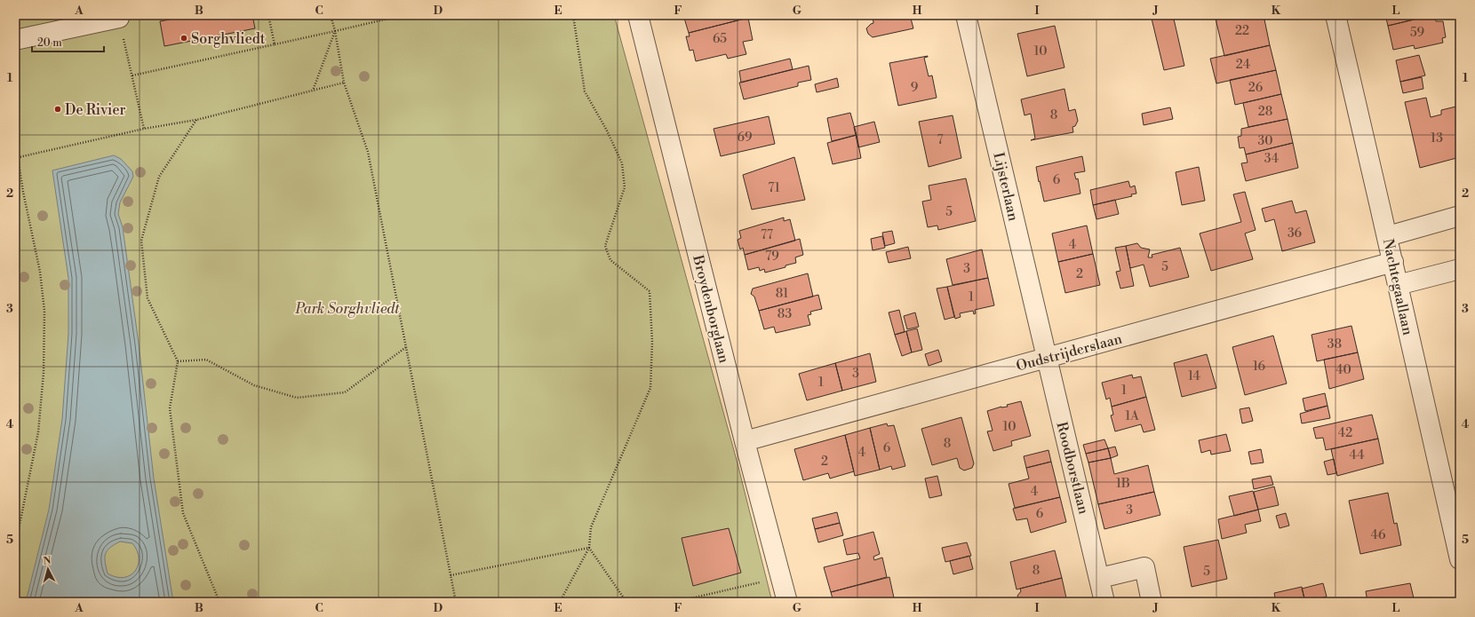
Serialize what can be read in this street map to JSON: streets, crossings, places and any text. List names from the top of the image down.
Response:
{
  "streets": {
    "street": [
      "Lijsterlaan",
      "Nachtegaallaan",
      "Broydenborglaan",
      "Oudstrijderslaan",
      "Roodborstlaan"
    ]
  },
  "crossings": [
    ["Lijsterlaan", "Oudstrijderslaan"],
    ["Lijsterlaan", "Roodborstlaan"],
    ["Nachtegaallaan", "Oudstrijderslaan"],
    ["Broydenborglaan", "Oudstrijderslaan"],
    ["Oudstrijderslaan", "Roodborstlaan"]
  ],
  "parks": ["Park Sorghvliedt"],
  "places": ["Sorghvliedt", "De Rivier"],
  "house_numbers": [
    "22",
    "59",
    "65",
    "10",
    "24",
    "9",
    "26",
    "28",
    "8",
    "69",
    "13",
    "7",
    "30",
    "34",
    "6",
    "71",
    "5",
    "36",
    "77",
    "4",
    "79",
    "5",
    "3",
    "2",
    "81",
    "1",
    "83",
    "38",
    "16",
    "40",
    "3",
    "14",
    "1",
    "1",
    "1A",
    "10",
    "42",
    "8",
    "6",
    "4",
    "44",
    "2",
    "1B",
    "4",
    "3",
    "6",
    "46",
    "8",
    "5"
  ],
  "scale_bar": "20 m",
  "north": "top",
  "grid": {
    "columns": [
      "A",
      "B",
      "C",
      "D",
      "E",
      "F",
      "G",
      "H",
      "I",
      "J",
      "K",
      "L"
    ],
    "rows": [
      "1",
      "2",
      "3",
      "4",
      "5"
    ]
  }
}
